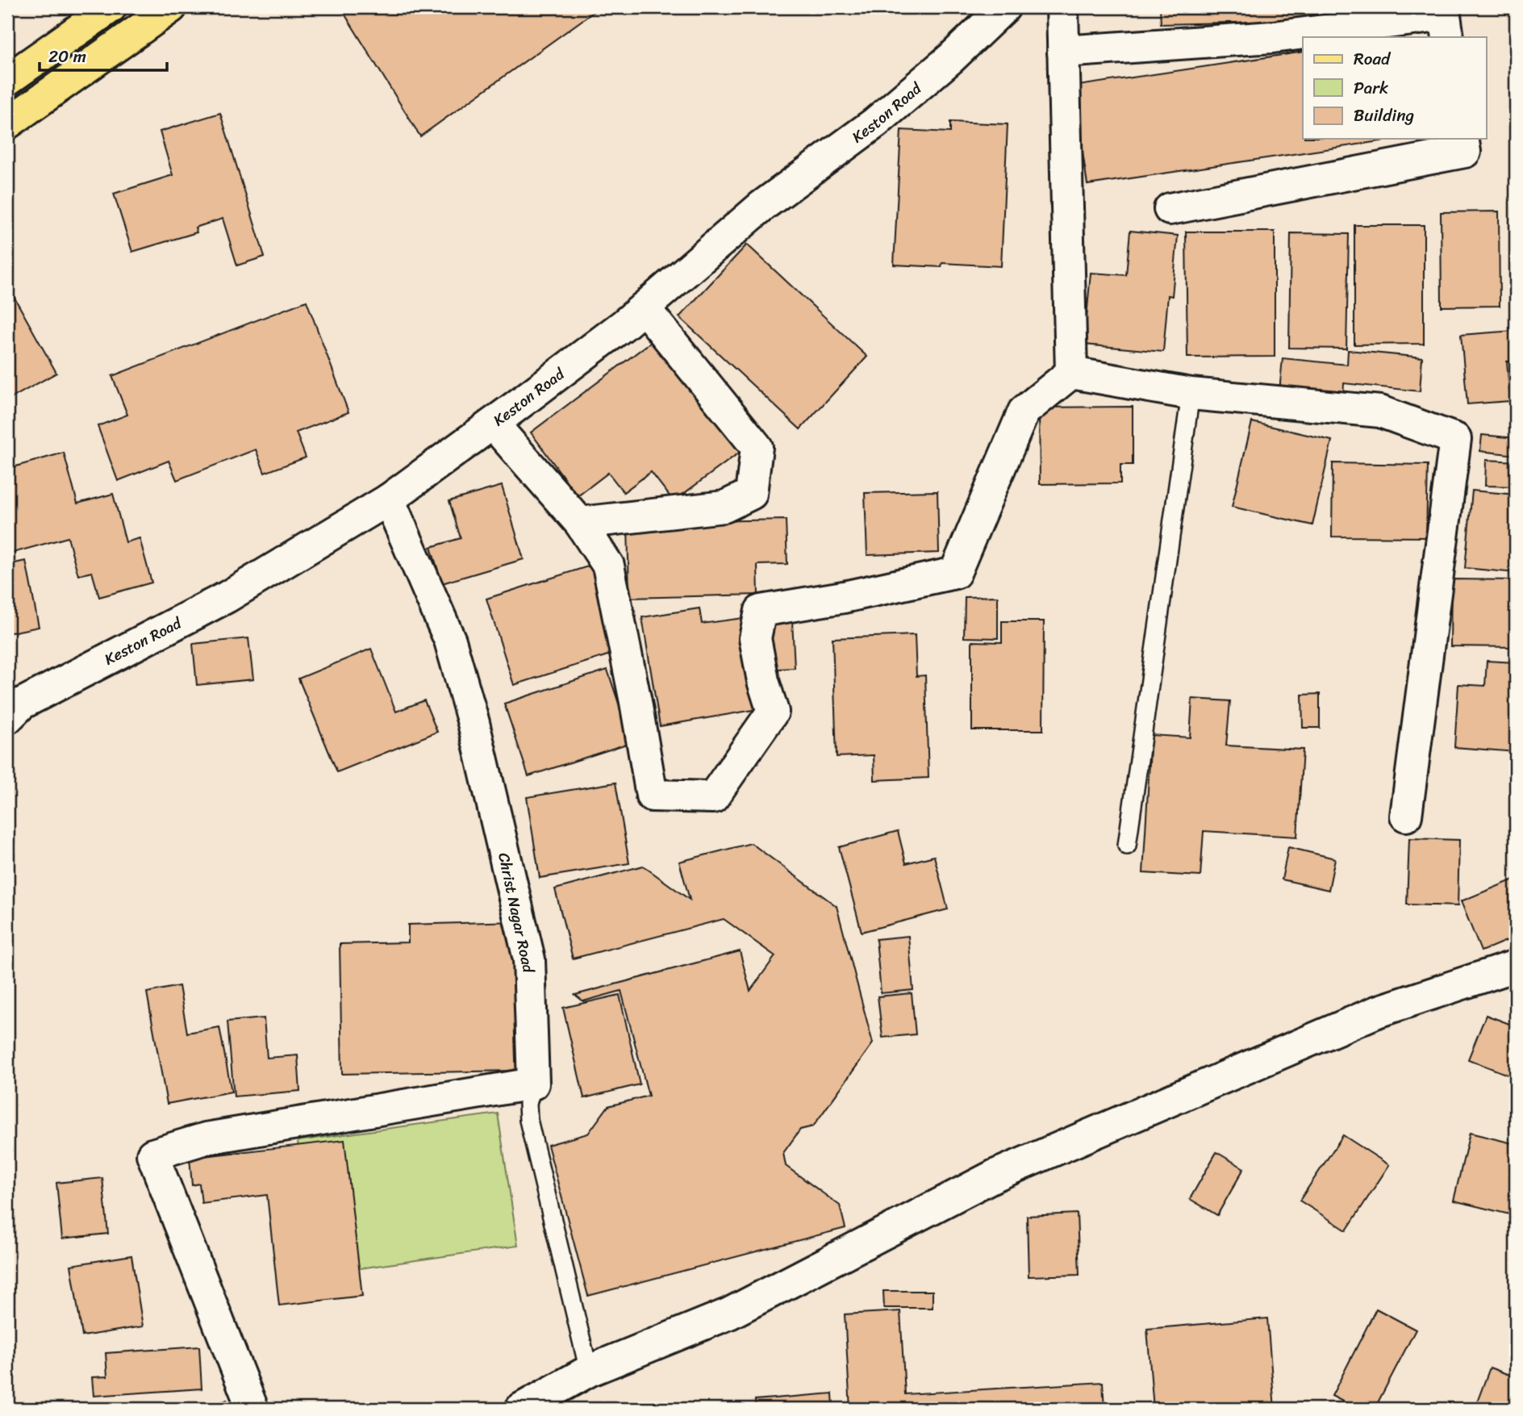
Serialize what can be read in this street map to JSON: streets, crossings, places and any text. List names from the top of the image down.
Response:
{
  "streets": {
    "street": ["Keston Road", "Christ Nagar Road"]
  },
  "crossings": [
    ["Keston Road", "Christ Nagar Road"]
  ],
  "legend": ["Road", "Park", "Building"],
  "scale_bar": "20 m"
}
